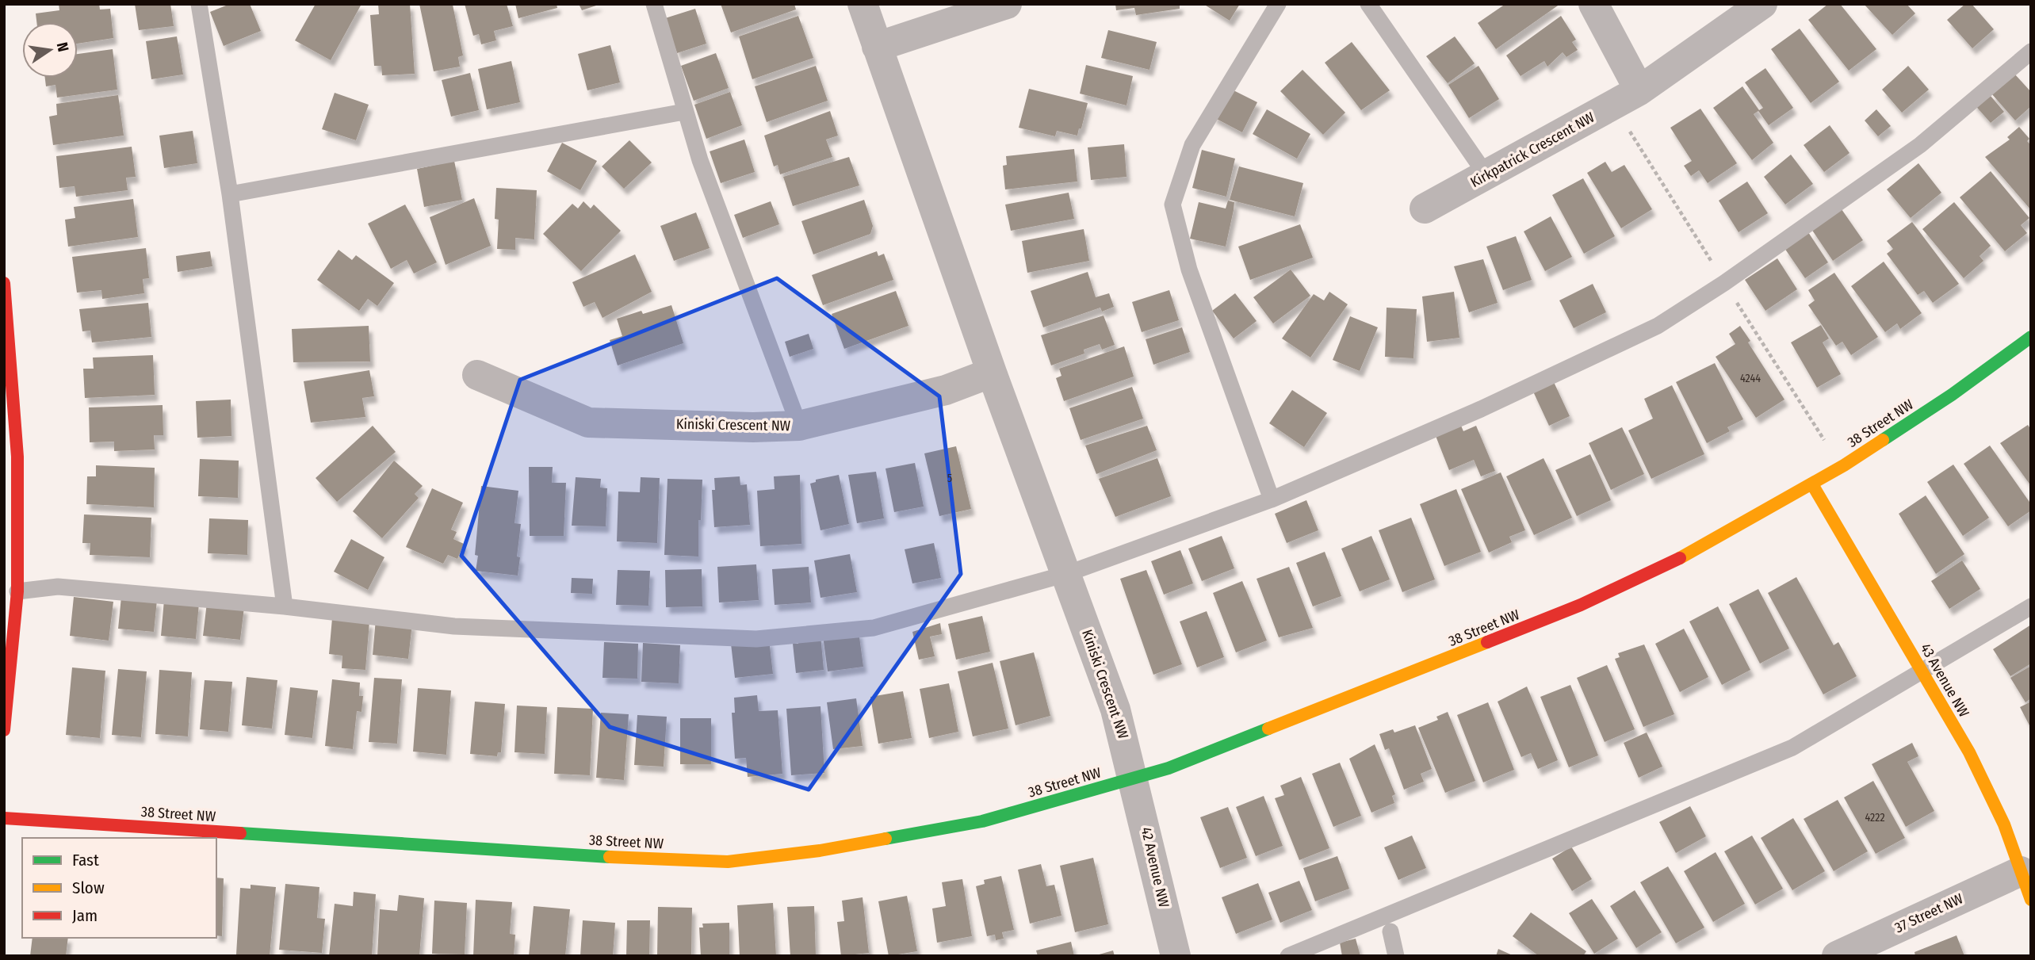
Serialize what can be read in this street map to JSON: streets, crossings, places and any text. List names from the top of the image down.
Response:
{
  "streets": {
    "street": [
      "Kirkpatrick Crescent NW",
      "38 Street NW",
      "Kiniski Crescent NW",
      "43 Avenue NW",
      "42 Avenue NW",
      "37 Street NW"
    ]
  },
  "crossings": [
    ["38 Street NW", "Kiniski Crescent NW"],
    ["38 Street NW", "43 Avenue NW"],
    ["38 Street NW", "42 Avenue NW"],
    ["Kiniski Crescent NW", "42 Avenue NW"],
    ["43 Avenue NW", "37 Street NW"]
  ],
  "house_numbers": ["4244", "5", "4222"],
  "legend": ["Fast", "Slow", "Jam"],
  "north": "right"
}
